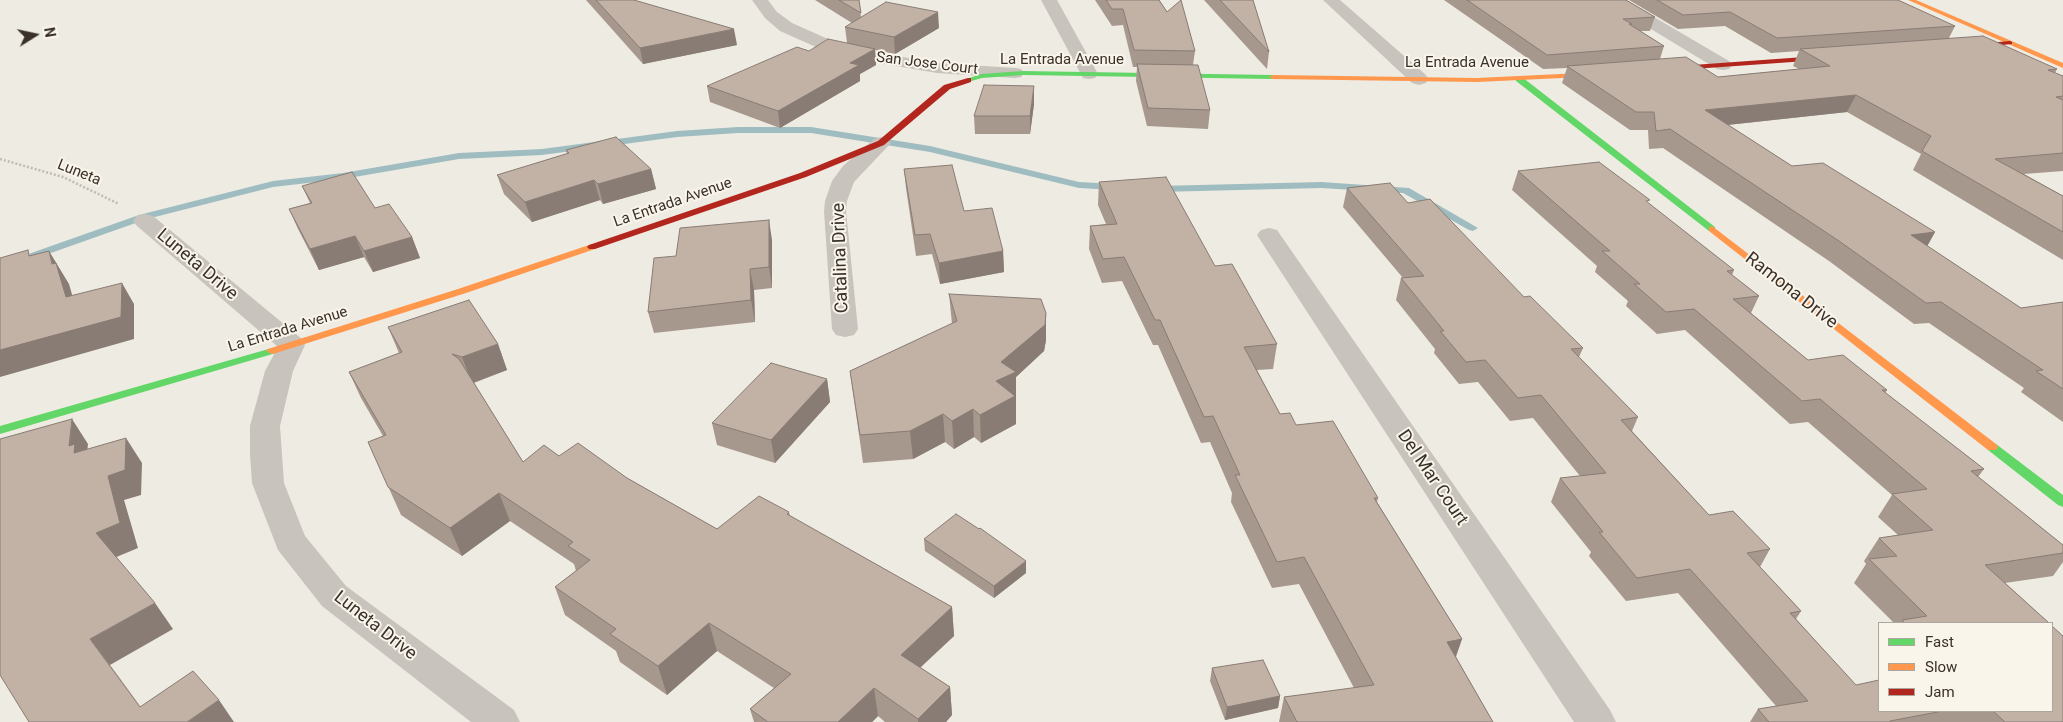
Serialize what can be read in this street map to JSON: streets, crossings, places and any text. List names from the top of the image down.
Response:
{
  "streets": {
    "street": [
      "La Entrada Avenue",
      "San Jose Court",
      "Catalina Drive",
      "Luneta Drive",
      "Ramona Drive",
      "Del Mar Court"
    ],
    "path": ["Luneta"]
  },
  "crossings": [
    ["La Entrada Avenue", "San Jose Court"],
    ["La Entrada Avenue", "Catalina Drive"],
    ["La Entrada Avenue", "Luneta Drive"],
    ["La Entrada Avenue", "Ramona Drive"],
    ["Luneta", "Luneta Drive"]
  ],
  "legend": ["Fast", "Slow", "Jam"],
  "north": "right"
}
